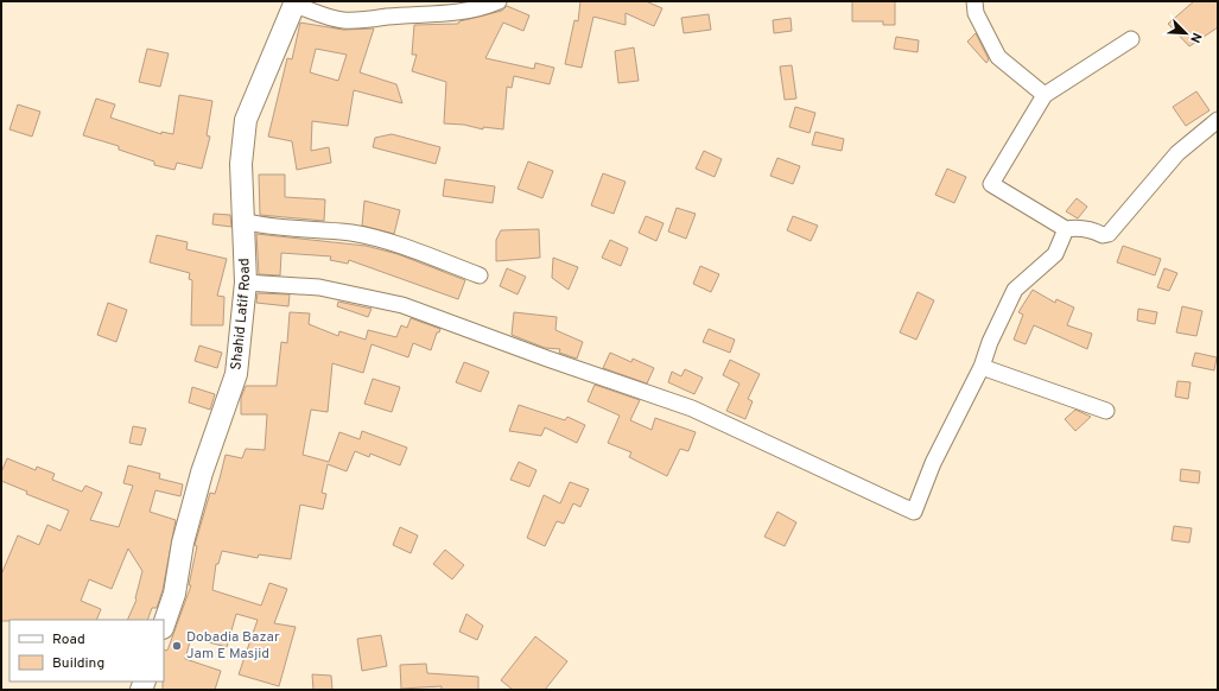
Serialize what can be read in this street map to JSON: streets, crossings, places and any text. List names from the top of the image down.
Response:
{
  "streets": {
    "street": ["Shahid Latif Road"]
  },
  "places": ["Dobadia Bazar Jam E Masjid"],
  "legend": ["Road", "Building"],
  "north": "bottom right"
}
